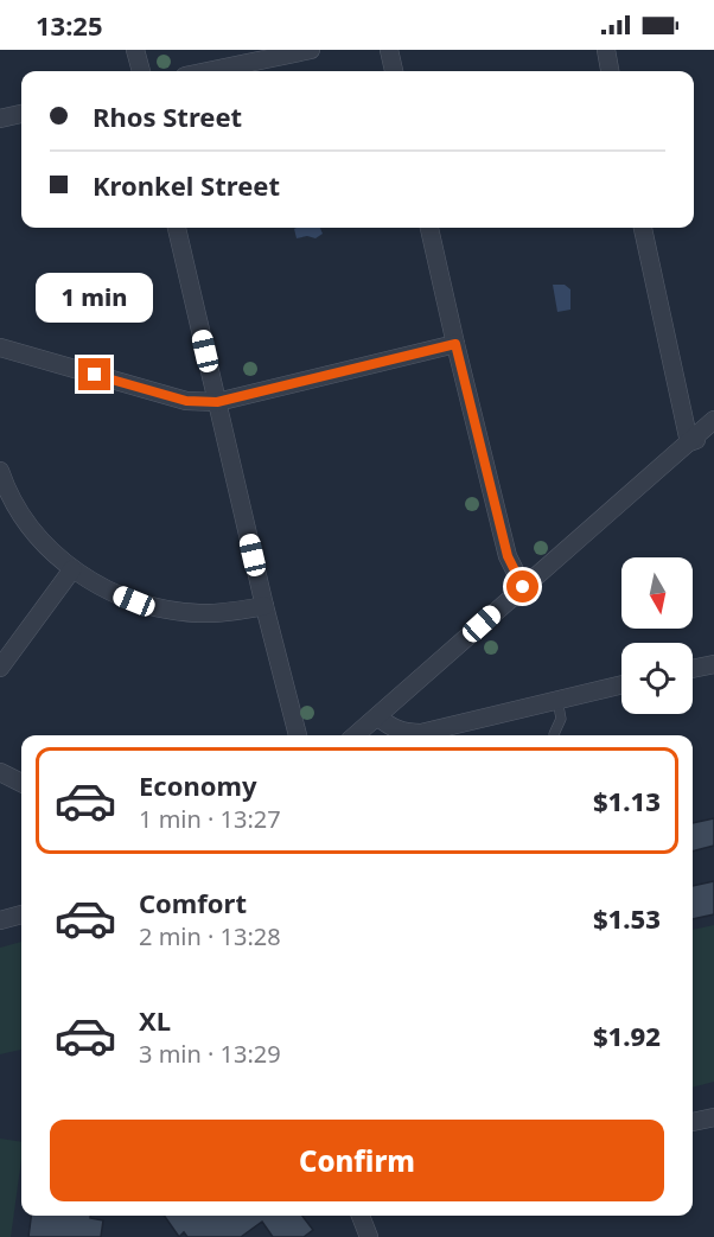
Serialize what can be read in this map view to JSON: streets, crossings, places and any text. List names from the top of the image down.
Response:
{
  "north": "bottom",
  "page": {
    "status": "13:25",
    "banner": ["Rhos Street", "Kronkel Street"],
    "bubble": "1 min",
    "list": [
      {
        "name": "Economy",
        "note": "1 min · 13:27",
        "value": "$1.13"
      },
      {
        "name": "Comfort",
        "note": "2 min · 13:28",
        "value": "$1.53"
      },
      {
        "name": "XL",
        "note": "3 min · 13:29",
        "value": "$1.92"
      }
    ],
    "buttons": "Confirm"
  }
}
